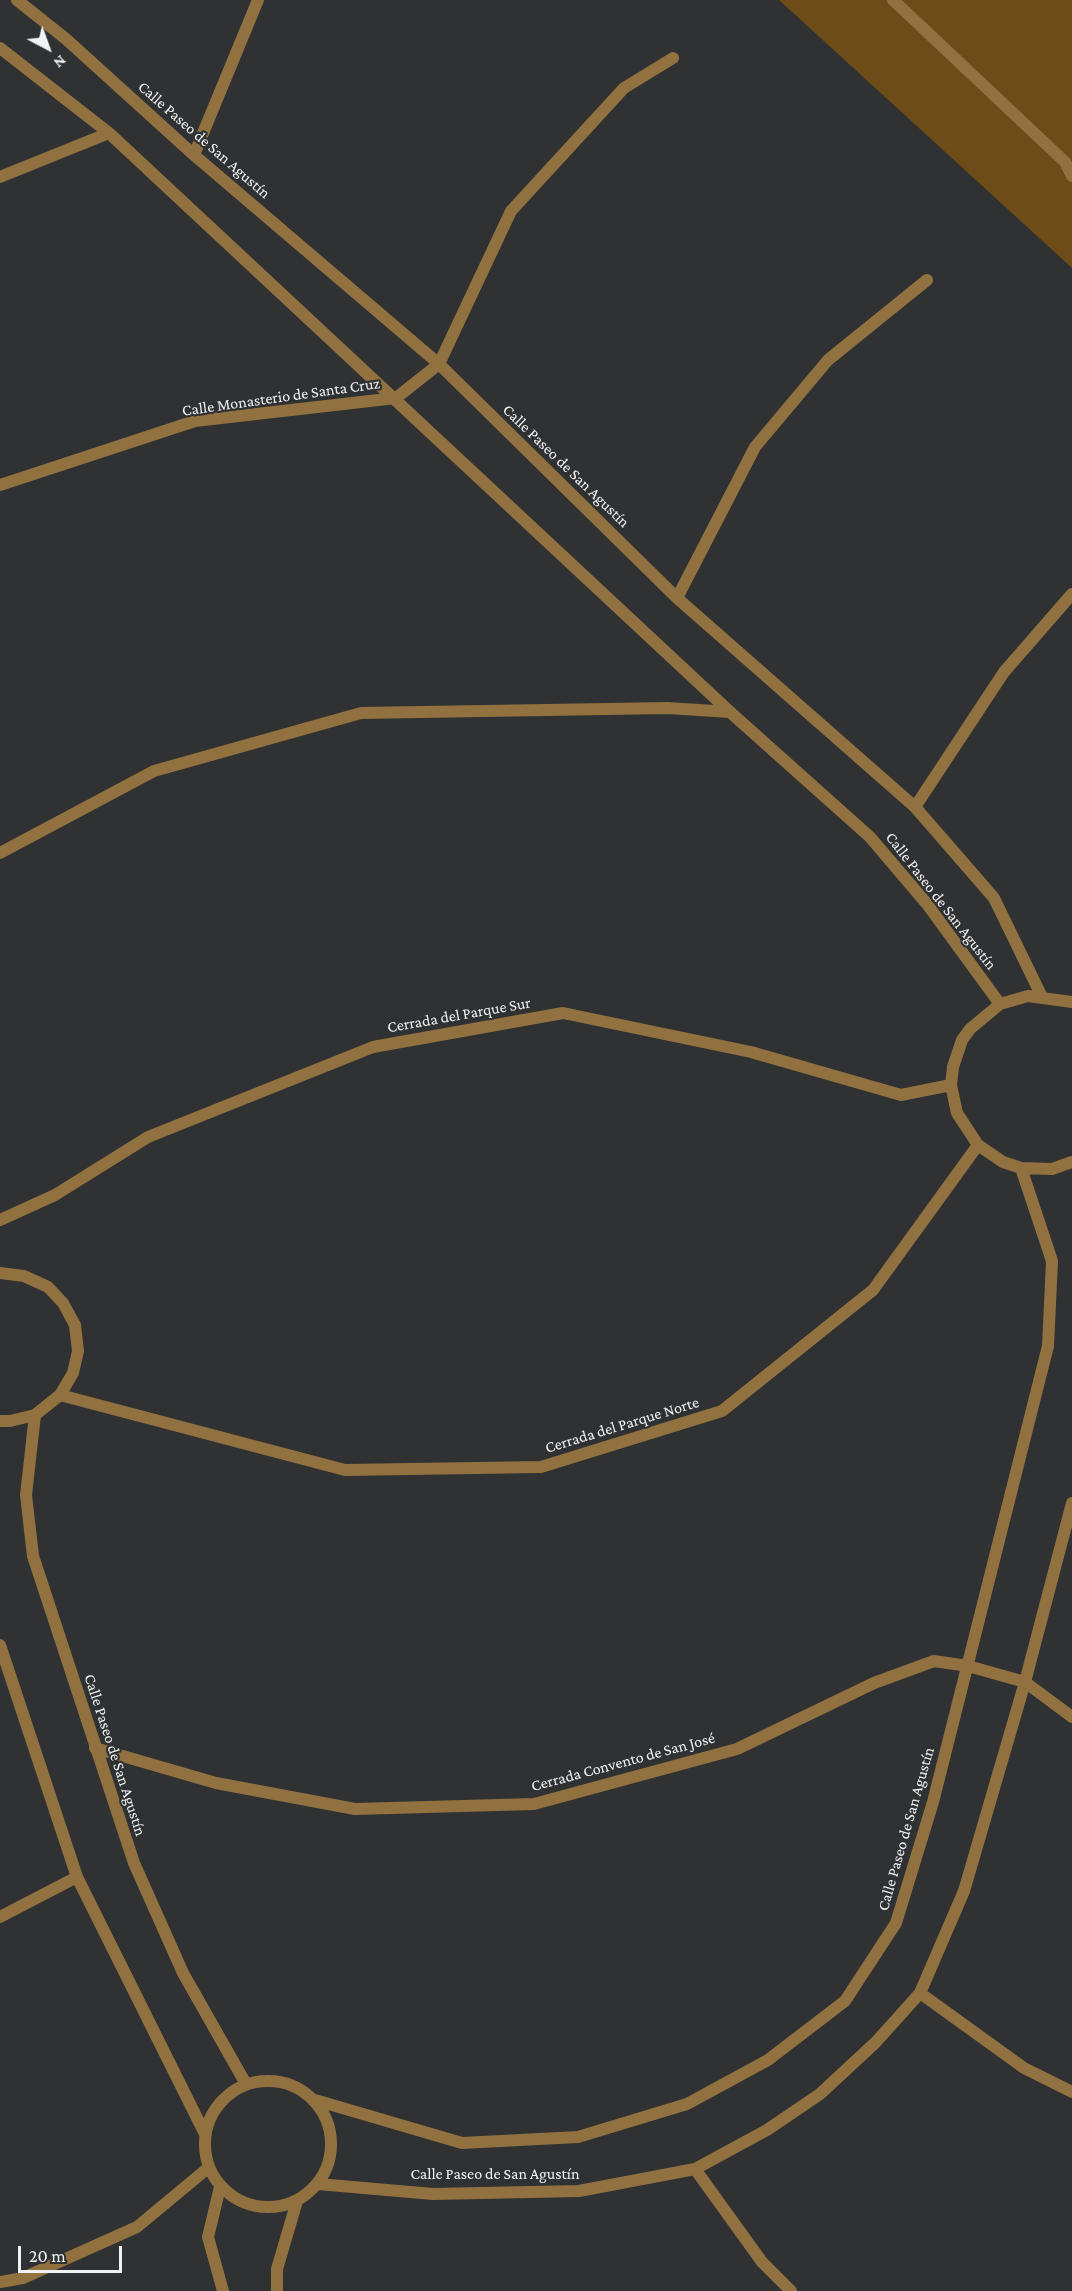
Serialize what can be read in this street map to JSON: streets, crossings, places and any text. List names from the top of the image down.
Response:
{
  "streets": {
    "street": [
      "Calle Paseo de San Agustín",
      "Calle Monasterio de Santa Cruz",
      "Cerrada del Parque Sur",
      "Cerrada del Parque Norte",
      "Cerrada Convento de San José"
    ]
  },
  "crossings": [
    ["Calle Paseo de San Agustín", "Calle Monasterio de Santa Cruz"],
    ["Calle Paseo de San Agustín", "Cerrada Convento de San José"]
  ],
  "scale_bar": "20 m",
  "north": "bottom right"
}
